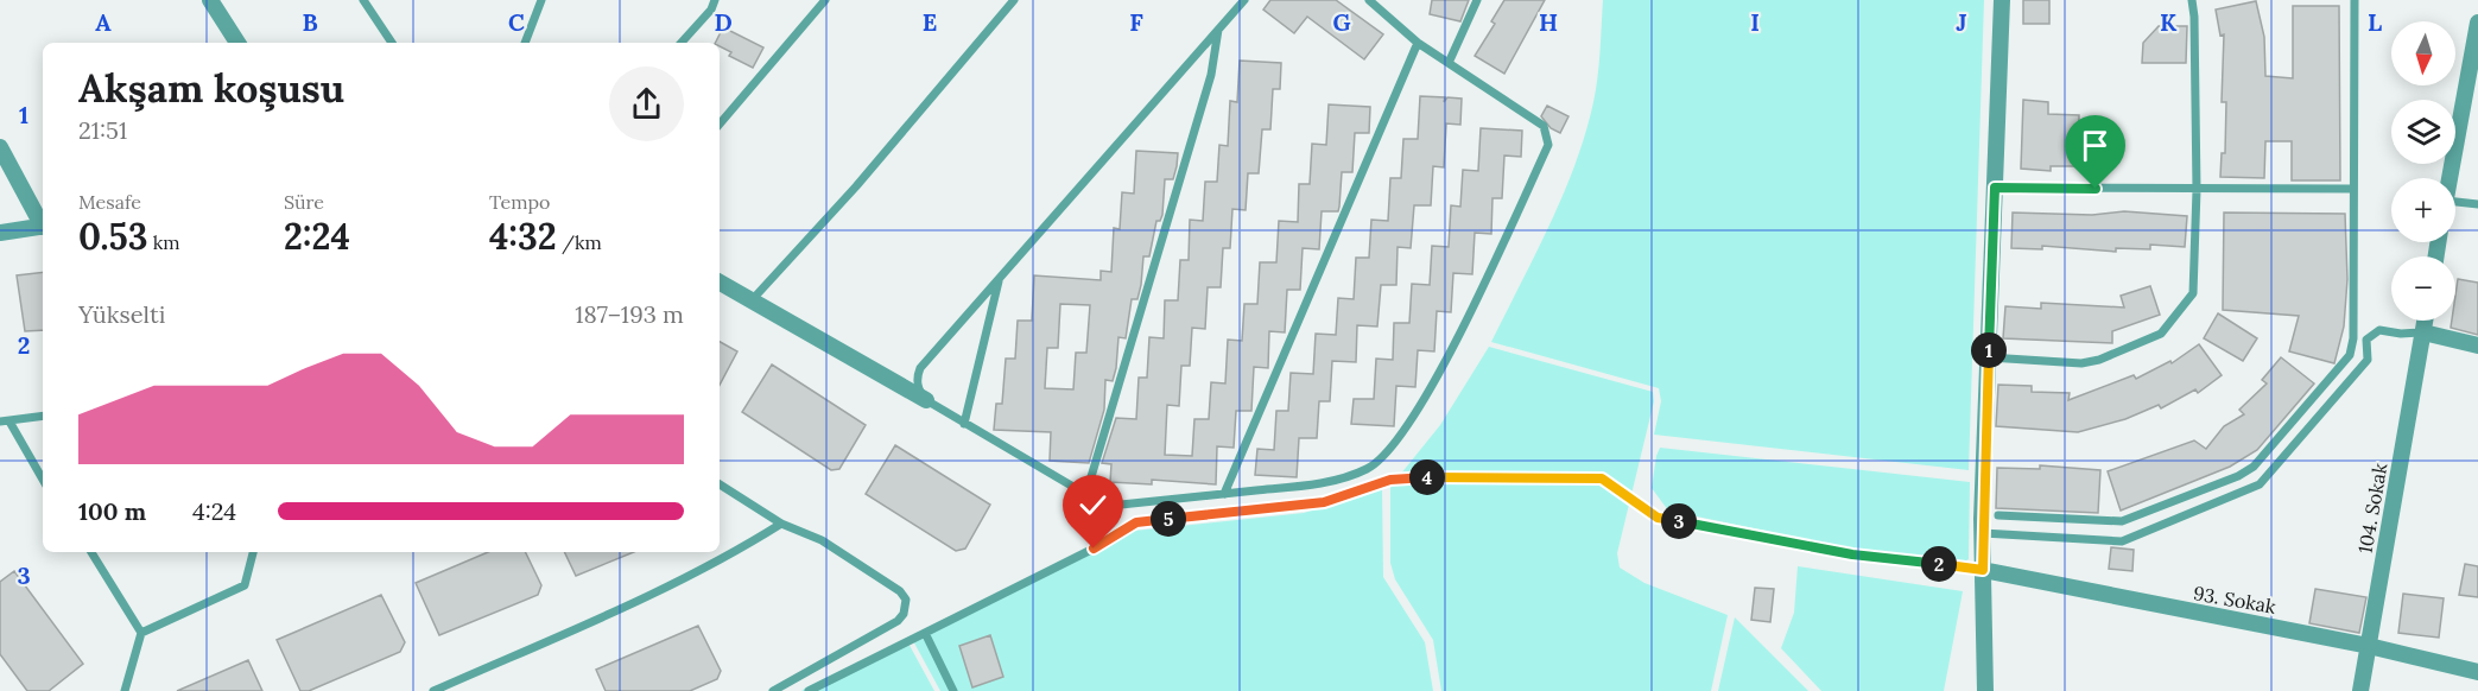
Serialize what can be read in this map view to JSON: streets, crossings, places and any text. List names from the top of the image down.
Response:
{
  "streets": {
    "street": ["104. Sokak", "93. Sokak"]
  },
  "crossings": [
    ["104. Sokak", "93. Sokak"]
  ],
  "north": "bottom",
  "page": {
    "map_buttons": ["+", "−"],
    "heading": ["Akşam koşusu", "21:51"],
    "stats": [
      ["Mesafe", "0.53 km"],
      ["Süre", "2:24"],
      ["Tempo", "4:32 /km"]
    ],
    "chart": ["Yükselti", "187–193 m"],
    "pins": [
      "1",
      "4",
      "5",
      "3",
      "2"
    ],
    "list": [
      {
        "name": "100 m",
        "note": "4:24"
      }
    ]
  },
  "grid": {
    "columns": [
      "A",
      "B",
      "C",
      "D",
      "E",
      "F",
      "G",
      "H",
      "I",
      "J",
      "K",
      "L"
    ],
    "rows": ["1", "2", "3"]
  }
}
